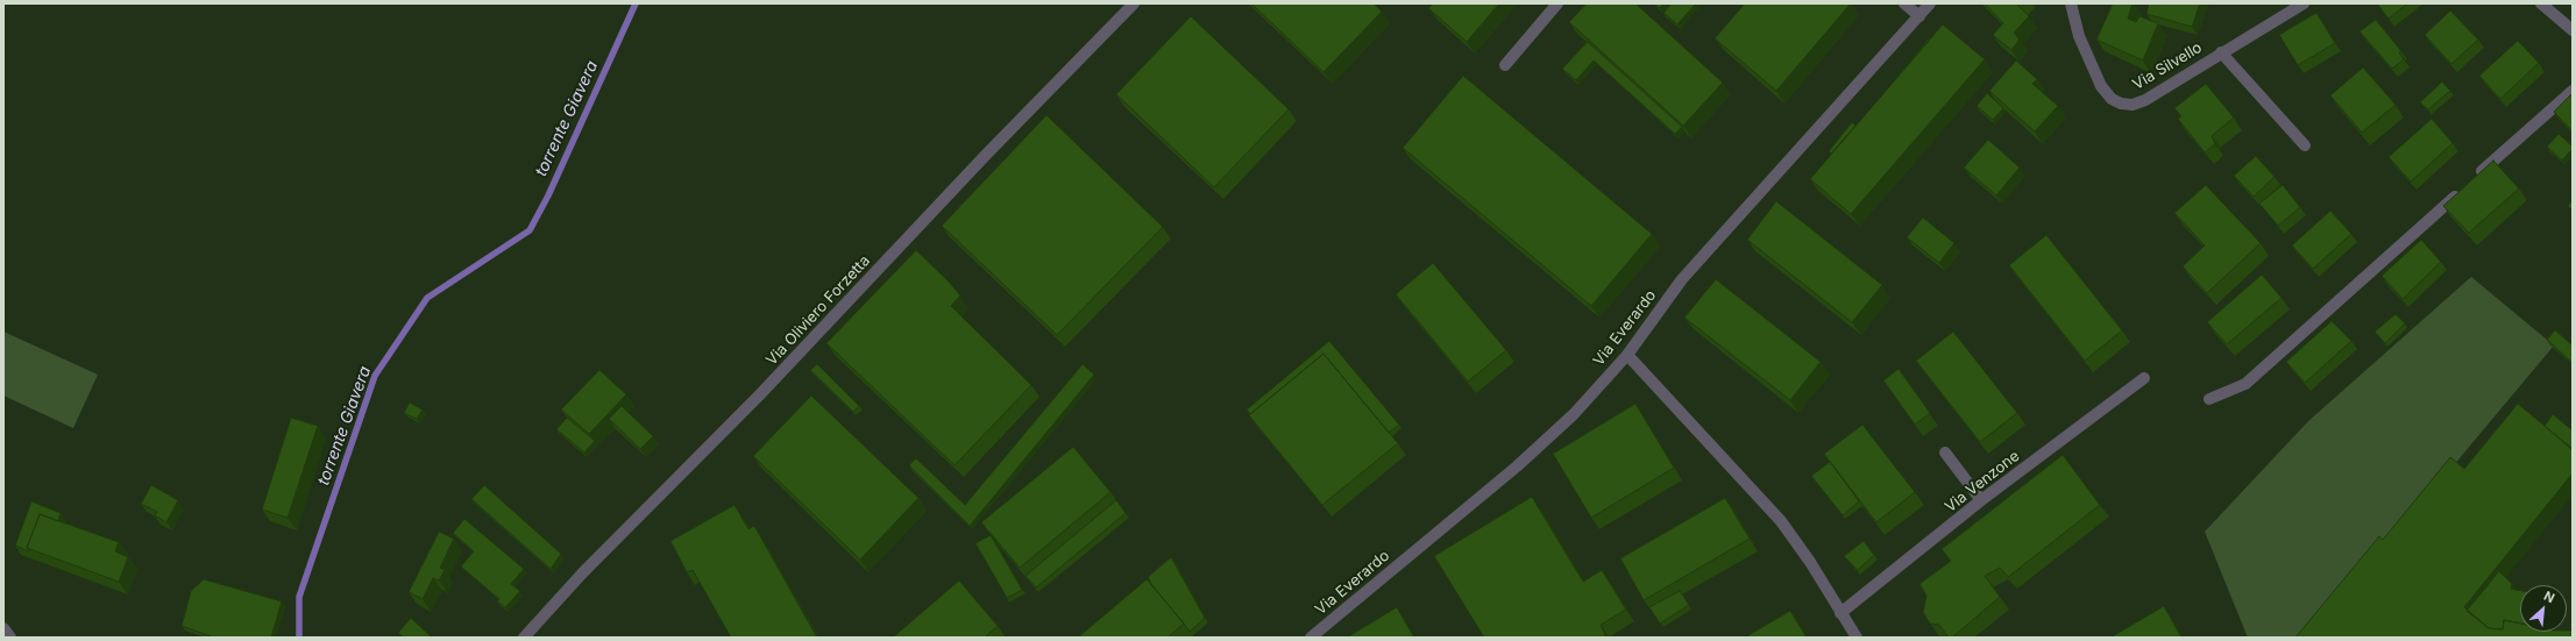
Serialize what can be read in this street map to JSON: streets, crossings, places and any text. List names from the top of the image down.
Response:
{
  "streets": {
    "street": [
      "Via Silvello",
      "Via Oliviero Forzetta",
      "Via Everardo",
      "Via Venzone"
    ]
  },
  "water": ["torrente Giavera"],
  "north": "top right"
}
